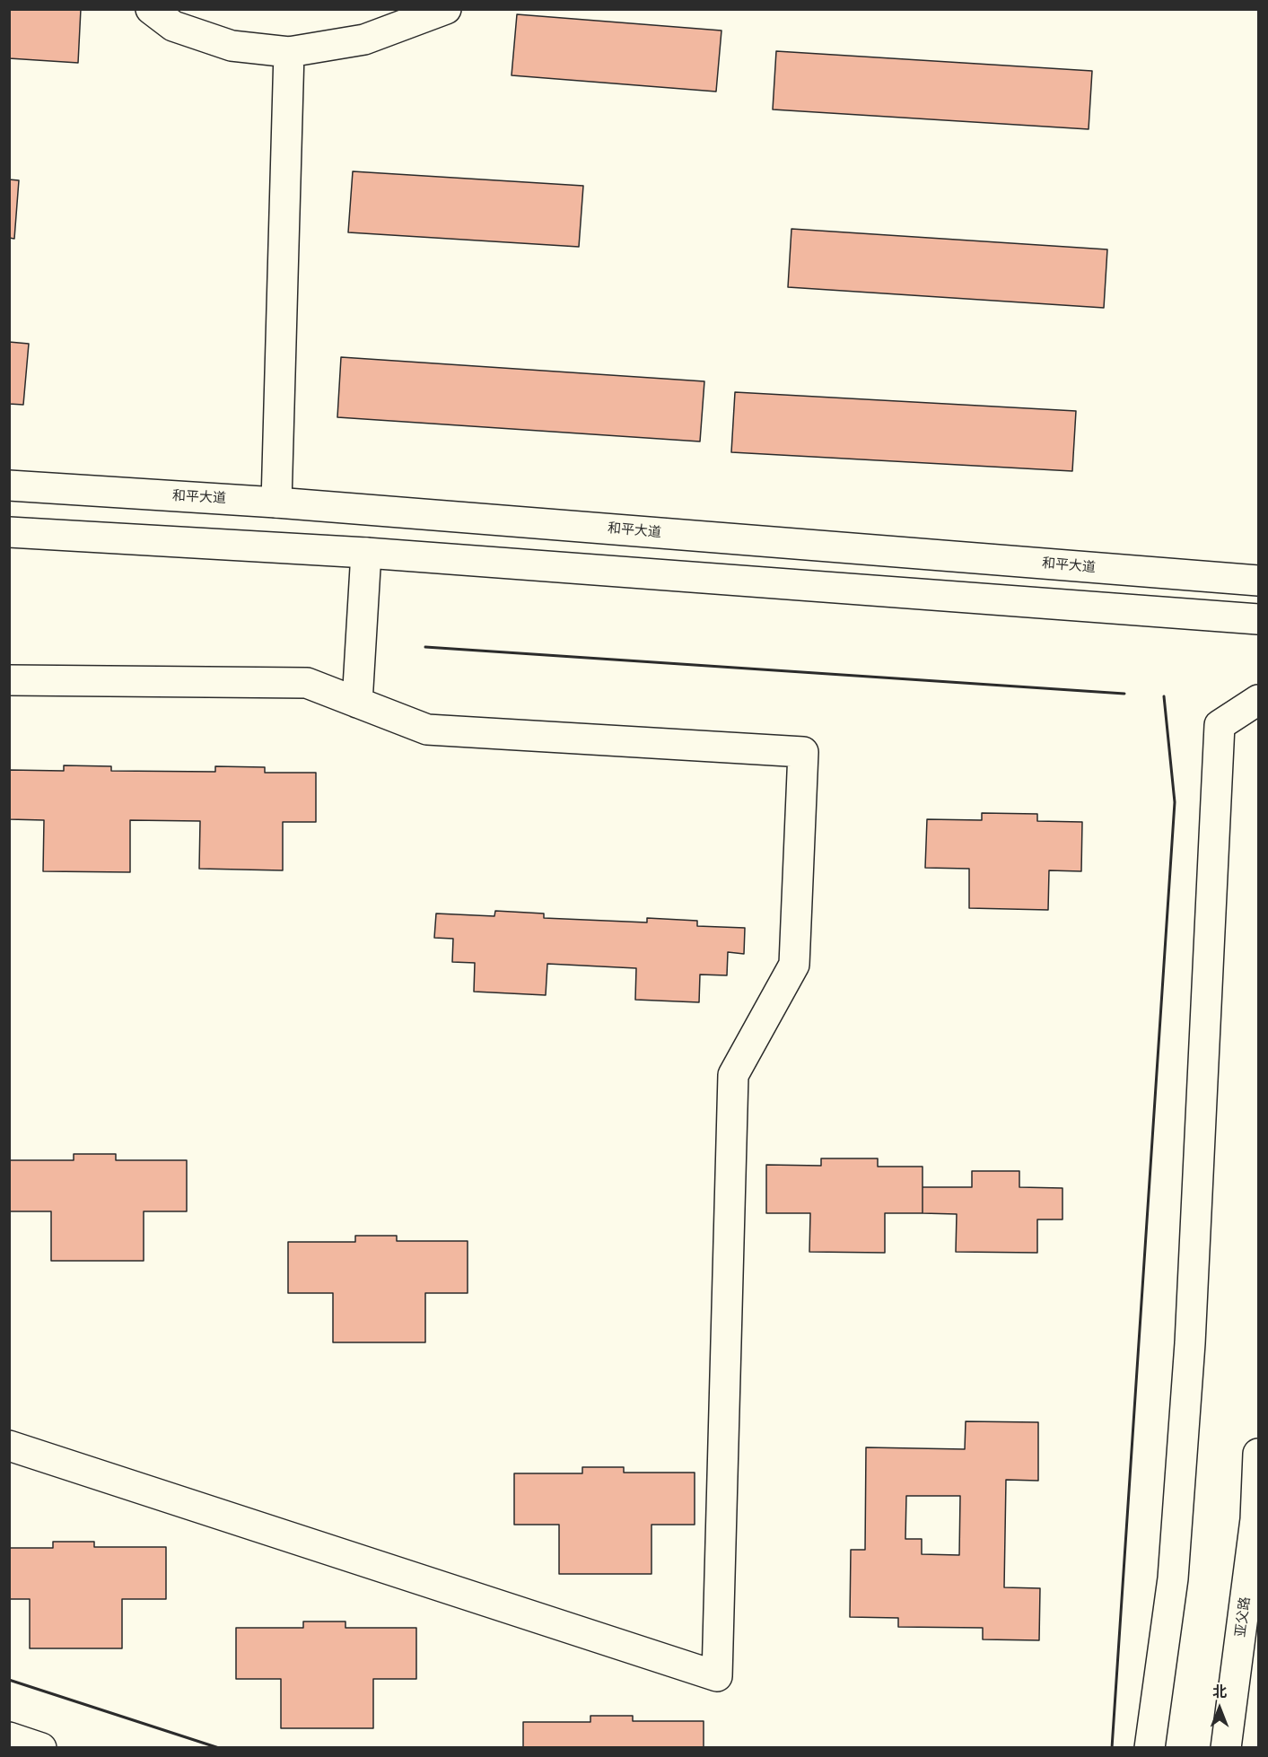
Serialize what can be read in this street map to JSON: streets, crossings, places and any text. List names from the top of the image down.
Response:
{
  "streets": {
    "street": ["和平大道", "亚父路"]
  },
  "north": "top"
}
